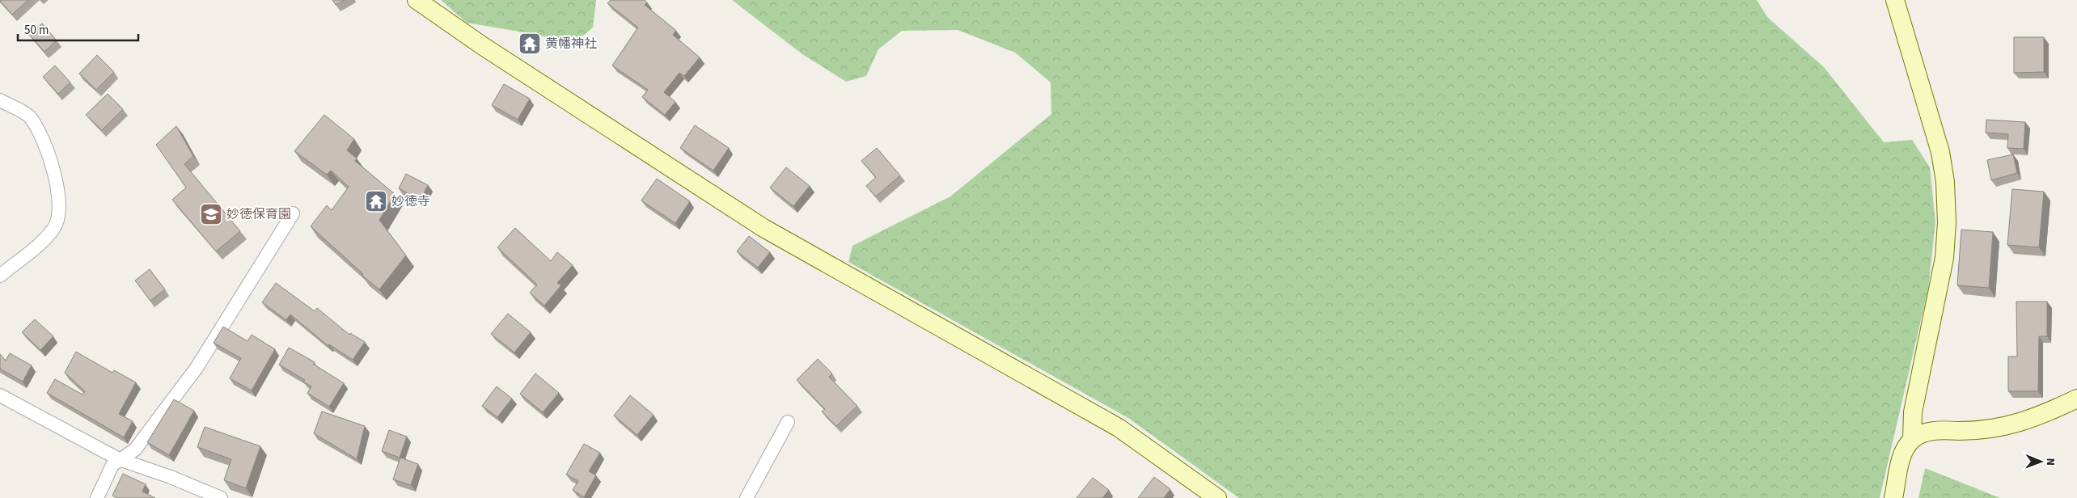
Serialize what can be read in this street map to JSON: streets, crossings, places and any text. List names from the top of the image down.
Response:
{
  "places": {
    "temple": ["黄幡神社", "妙徳寺"],
    "school or university": ["妙徳保育園"]
  },
  "scale_bar": "50 m",
  "north": "right"
}
